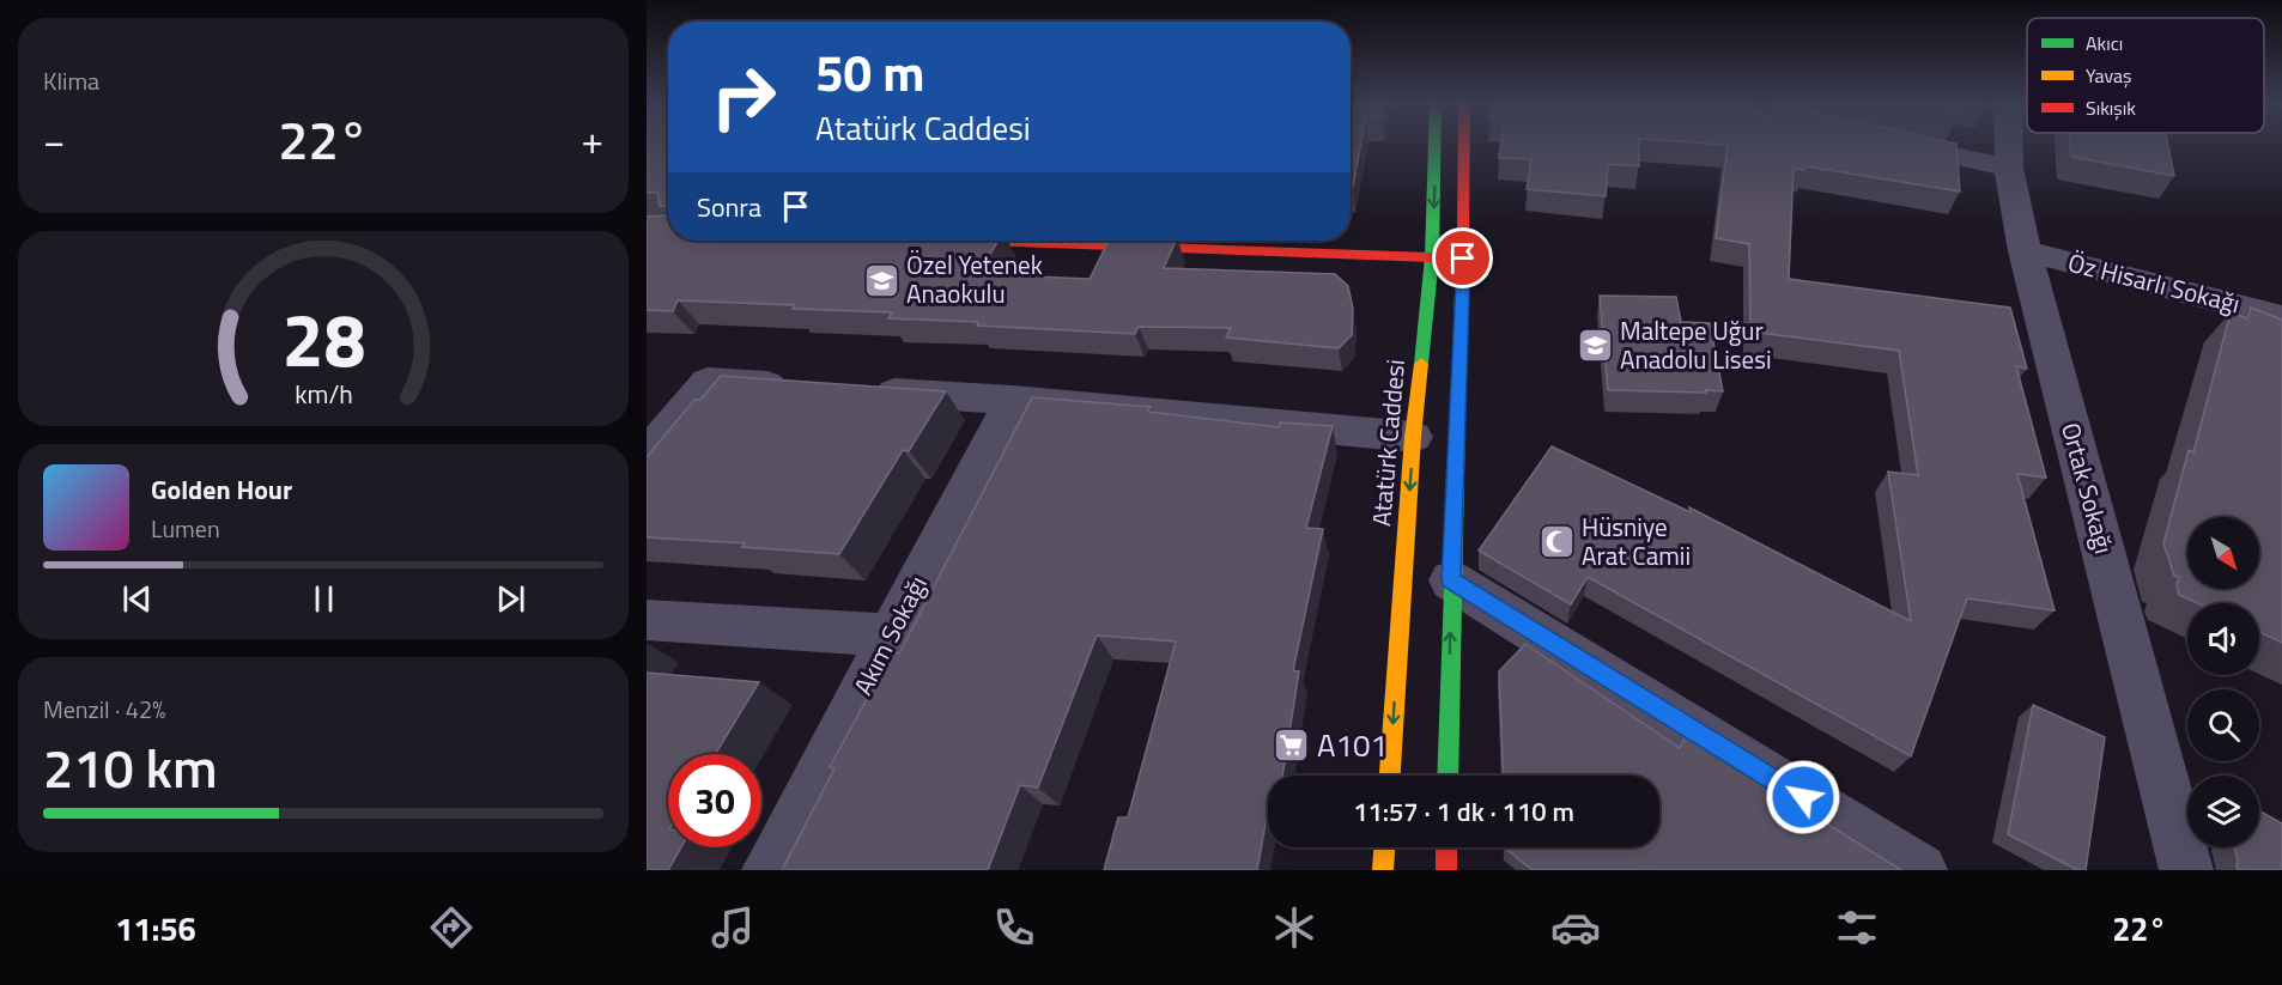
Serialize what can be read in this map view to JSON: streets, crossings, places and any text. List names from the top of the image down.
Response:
{
  "streets": {
    "main road": ["Atatürk Caddesi"],
    "street": ["Öz Hisarlı Sokağı", "Ortak Sokağı", "Akım Sokağı"]
  },
  "crossings": [
    ["Öz Hisarlı Sokağı", "Ortak Sokağı"]
  ],
  "places": {
    "school or university": ["Özel Yetenek Anaokulu", "Maltepe Uğur Anadolu Lisesi"],
    "mosque": ["Hüsniye Arat Camii"],
    "supermarket": ["A101"]
  },
  "legend": ["Akıcı", "Yavaş", "Sıkışık"],
  "north": "bottom right",
  "page": {
    "tile": [
      "Klima",
      ["Menzil · 42%", "210 km"]
    ],
    "turn": ["50 m", "Atatürk Caddesi"],
    "heat": ["−", "22°", "+"],
    "then": "Sonra",
    "song": ["Golden Hour", "Lumen"],
    "limit": "30",
    "trip": "11:57 · 1 dk · 110 m",
    "tabs": ["11:56", "22°"],
    "gauge": ["28", "km/h"]
  }
}
